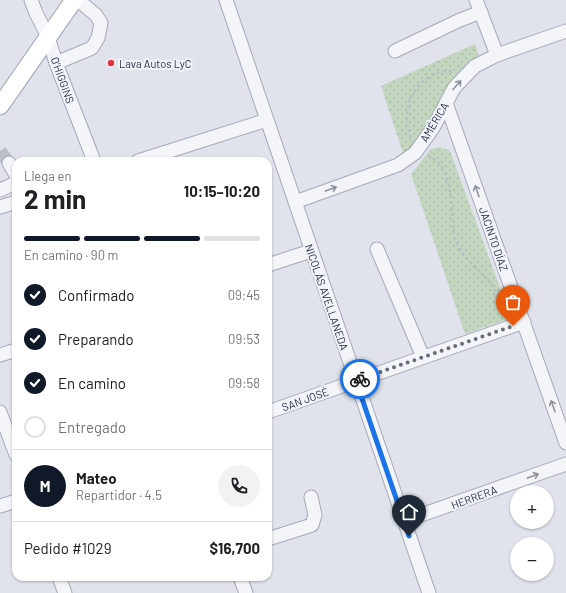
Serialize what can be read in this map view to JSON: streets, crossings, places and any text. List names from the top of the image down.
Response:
{
  "streets": {
    "street": [
      "O'HIGGINS",
      "AMÉRICA",
      "JACINTO DÍAZ",
      "NICOLÁS AVELLANEDA",
      "SAN JOSÉ",
      "HERRERA"
    ]
  },
  "crossings": [
    ["AMÉRICA", "JACINTO DÍAZ"],
    ["AMÉRICA", "NICOLÁS AVELLANEDA"],
    ["JACINTO DÍAZ", "SAN JOSÉ"],
    ["NICOLÁS AVELLANEDA", "SAN JOSÉ"],
    ["NICOLÁS AVELLANEDA", "HERRERA"]
  ],
  "one_way": ["AMÉRICA", "HERRERA"],
  "places": ["Lava Autos LyC"],
  "page": {
    "heading": ["2 min", "Llega en", "10:15–10:20"],
    "panel": [
      "Mateo",
      "Repartidor · 4.5",
      "Pedido #1029",
      "$16,700"
    ],
    "bar": "En camino · 90 m",
    "list": [
      ["Confirmado", "09:45"],
      ["Preparando", "09:53"],
      ["En camino", "09:58"],
      "Entregado"
    ],
    "round": "M",
    "map_buttons": ["+", "−"]
  }
}
